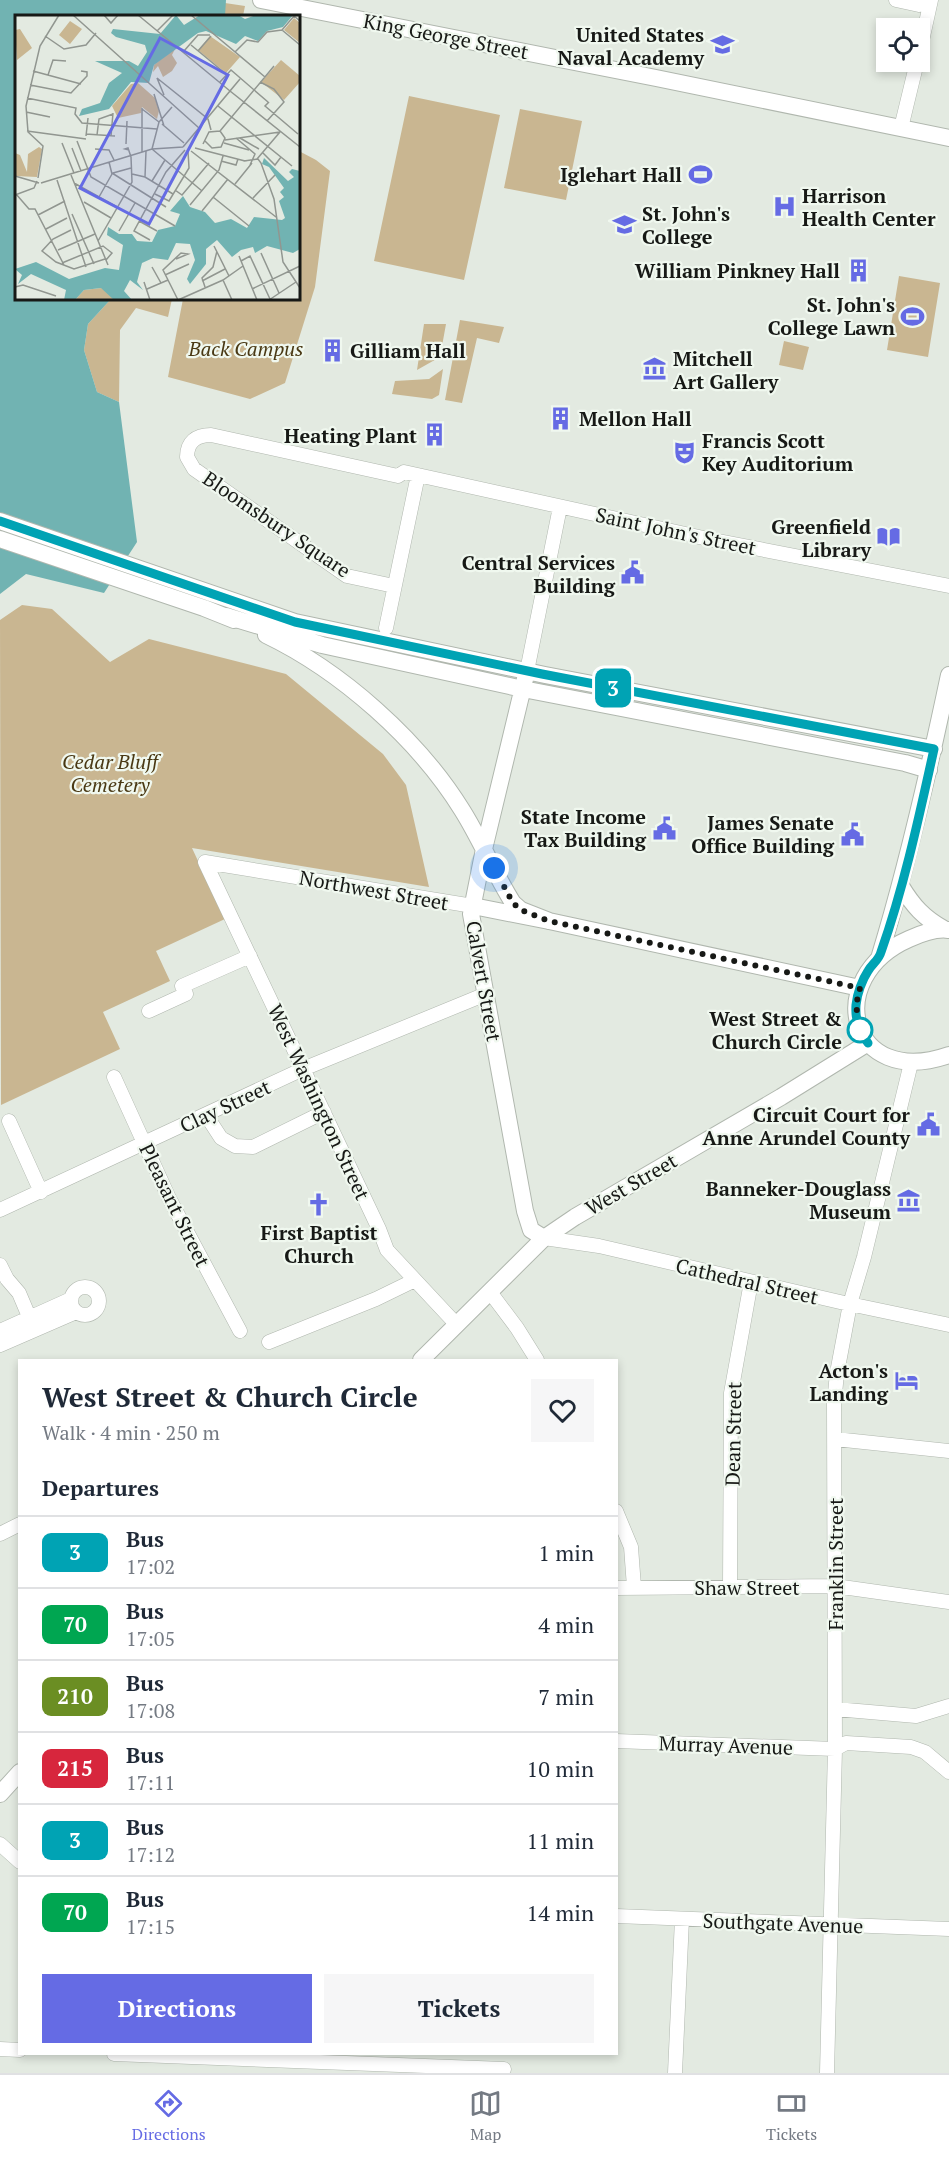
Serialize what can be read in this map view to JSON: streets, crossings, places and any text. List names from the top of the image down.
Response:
{
  "streets": {
    "main road": [
      "King George Street",
      "Northwest Street",
      "Calvert Street",
      "West Street"
    ],
    "street": [
      "Bloomsbury Square",
      "Saint John's Street",
      "West Washington Street",
      "Clay Street",
      "Pleasant Street",
      "Cathedral Street",
      "Dean Street",
      "Franklin Street",
      "Shaw Street",
      "Murray Avenue",
      "Southgate Avenue"
    ]
  },
  "crossings": [
    ["Bloomsbury Square", "Saint John's Street"],
    ["Saint John's Street", "Calvert Street"],
    ["Northwest Street", "Calvert Street"],
    ["Northwest Street", "West Washington Street"],
    ["Calvert Street", "Clay Street"],
    ["Calvert Street", "West Street"],
    ["Calvert Street", "Cathedral Street"],
    ["West Washington Street", "Clay Street"],
    ["West Washington Street", "West Street"],
    ["Clay Street", "Pleasant Street"],
    ["West Street", "Cathedral Street"],
    ["Cathedral Street", "Dean Street"],
    ["Cathedral Street", "Franklin Street"],
    ["Dean Street", "Shaw Street"],
    ["Franklin Street", "Shaw Street"],
    ["Franklin Street", "Murray Avenue"],
    ["Franklin Street", "Southgate Avenue"]
  ],
  "parks": ["Back Campus", "Cedar Bluff Cemetery"],
  "places": {
    "school or university": ["United States Naval Academy", "St. John's College"],
    "sports": ["Iglehart Hall", "St. John's College Lawn"],
    "hospital": ["Harrison Health Center"],
    "building": [
      "William Pinkney Hall",
      "Gilliam Hall",
      "Mellon Hall",
      "Heating Plant"
    ],
    "museum": ["Mitchell Art Gallery", "Banneker-Douglass Museum"],
    "theatre": ["Francis Scott Key Auditorium"],
    "library": ["Greenfield Library"],
    "public building": [
      "Central Services Building",
      "State Income Tax Building",
      "James Senate Office Building",
      "Circuit Court for Anne Arundel County"
    ],
    "other": ["West Street & Church Circle"],
    "church": ["First Baptist Church"],
    "hotel": ["Acton's Landing"]
  },
  "lines": ["bus line 3"],
  "page": {
    "on_map": "3",
    "heading": [
      ["West Street & Church Circle", "Walk · 4 min · 250 m"],
      "Departures"
    ],
    "list": [
      {
        "mark": "3",
        "name": "Bus",
        "note": "17:02",
        "value": "1 min"
      },
      {
        "mark": "70",
        "name": "Bus",
        "note": "17:05",
        "value": "4 min"
      },
      {
        "mark": "210",
        "name": "Bus",
        "note": "17:08",
        "value": "7 min"
      },
      {
        "mark": "215",
        "name": "Bus",
        "note": "17:11",
        "value": "10 min"
      },
      {
        "mark": "3",
        "name": "Bus",
        "note": "17:12",
        "value": "11 min"
      },
      {
        "mark": "70",
        "name": "Bus",
        "note": "17:15",
        "value": "14 min"
      }
    ],
    "buttons": ["Directions", "Tickets"],
    "tabs": ["Directions", "Map", "Tickets"]
  }
}
